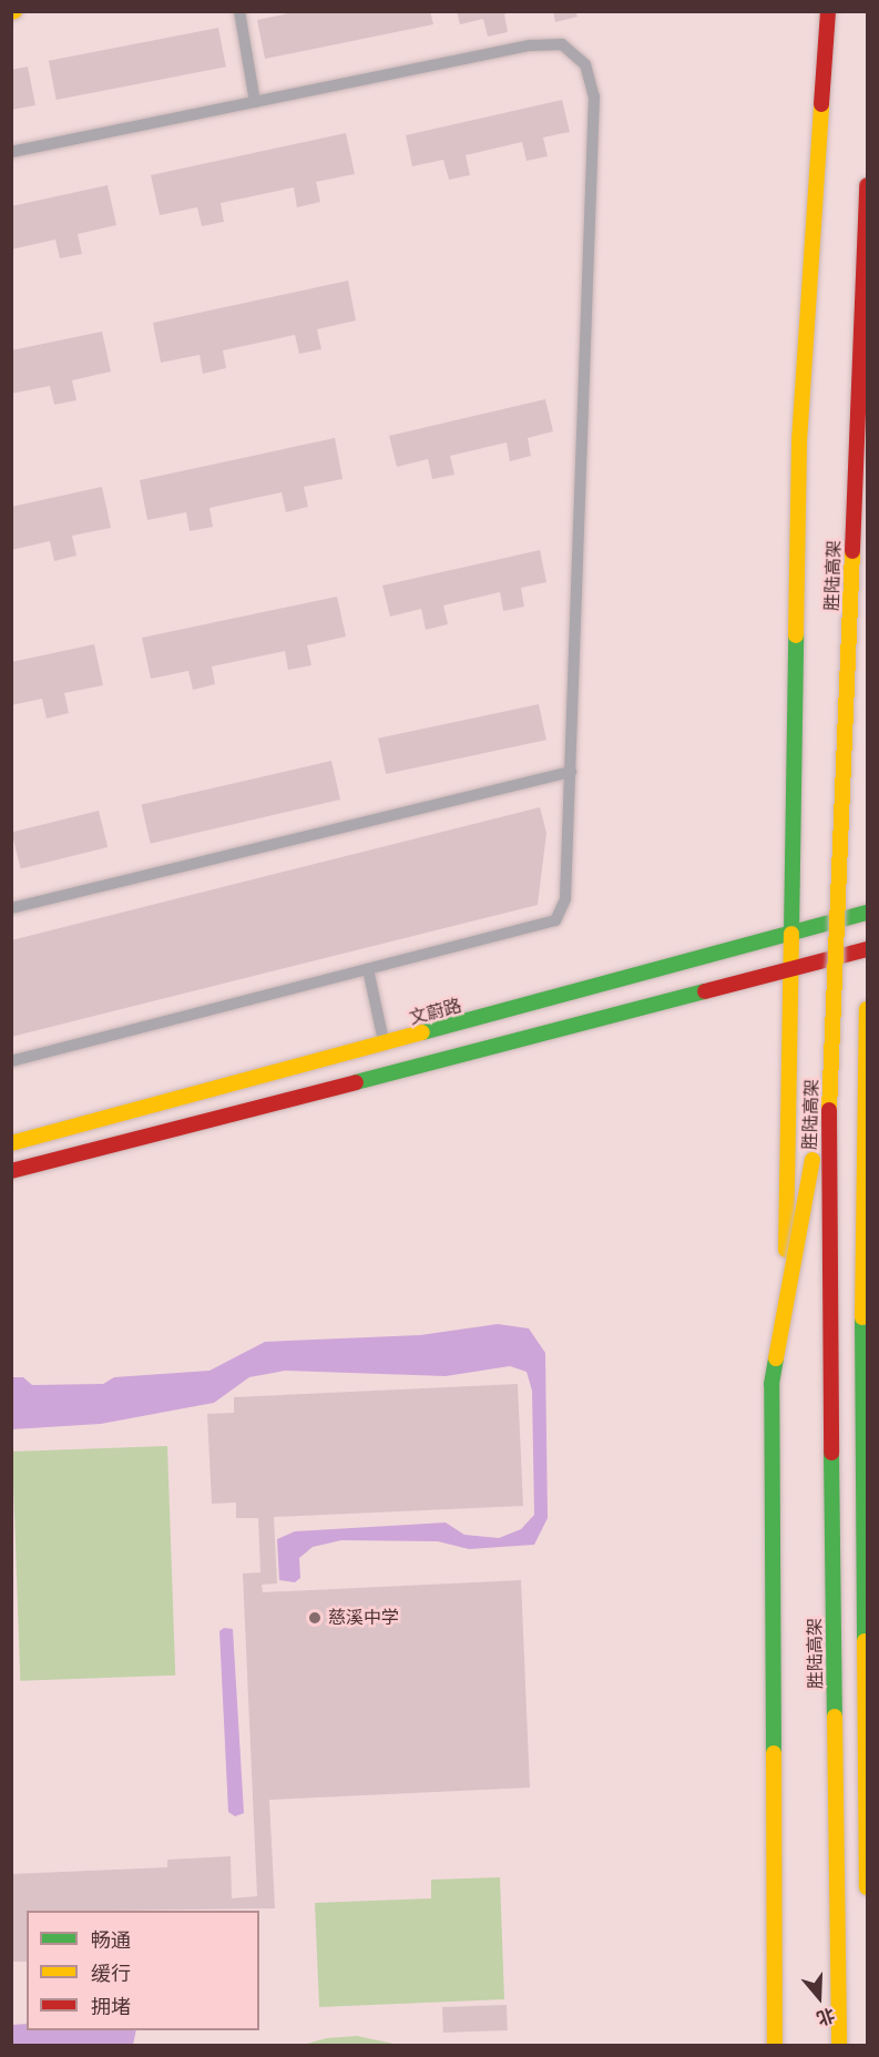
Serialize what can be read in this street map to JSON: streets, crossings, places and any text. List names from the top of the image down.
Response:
{
  "streets": {
    "main road": ["胜陆高架", "文蔚路"]
  },
  "places": ["慈溪中学"],
  "legend": ["畅通", "缓行", "拥堵"],
  "north": "bottom"
}
